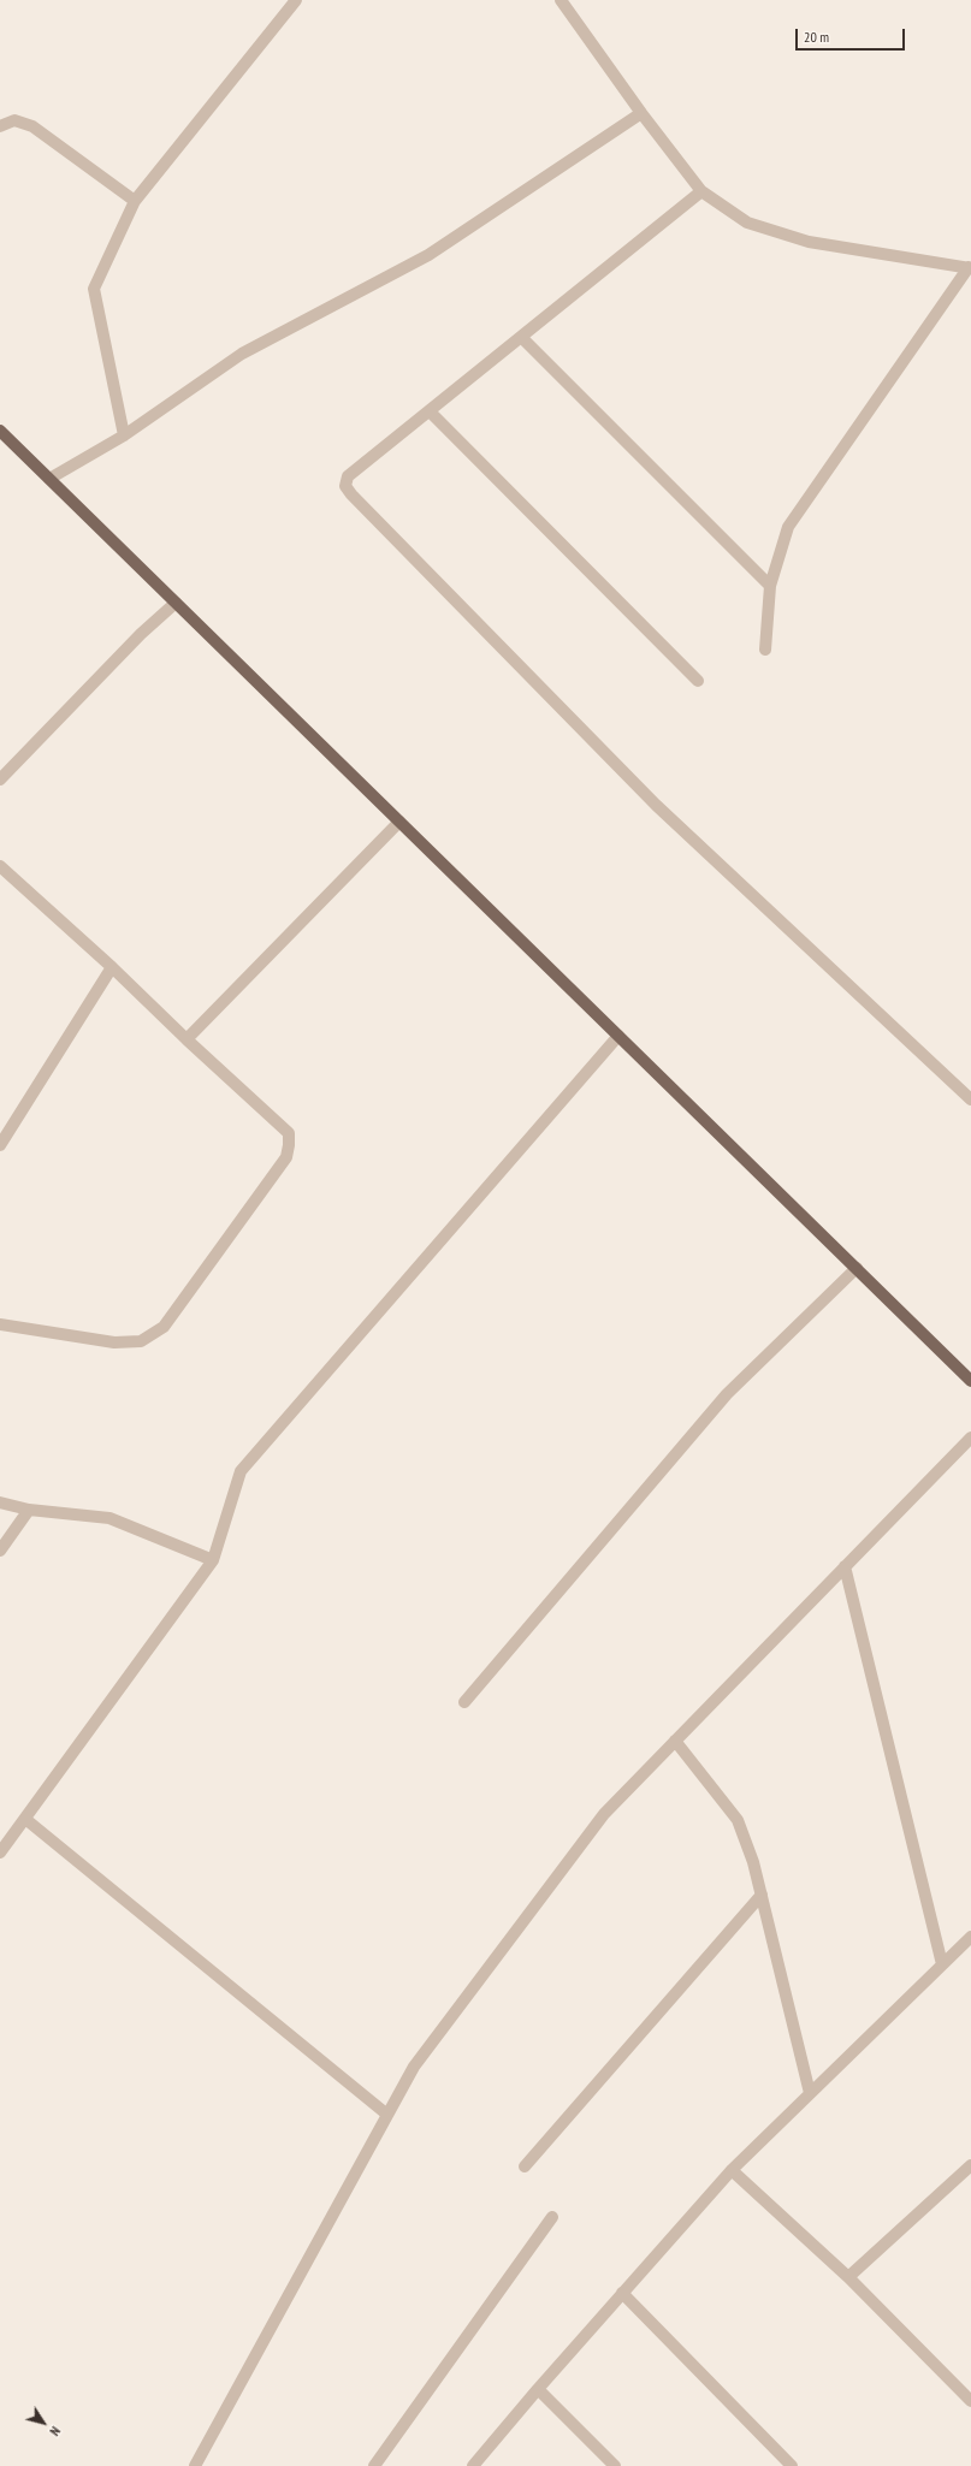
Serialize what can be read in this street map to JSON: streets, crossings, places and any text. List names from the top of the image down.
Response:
{
  "scale_bar": "20 m",
  "north": "bottom right"
}
